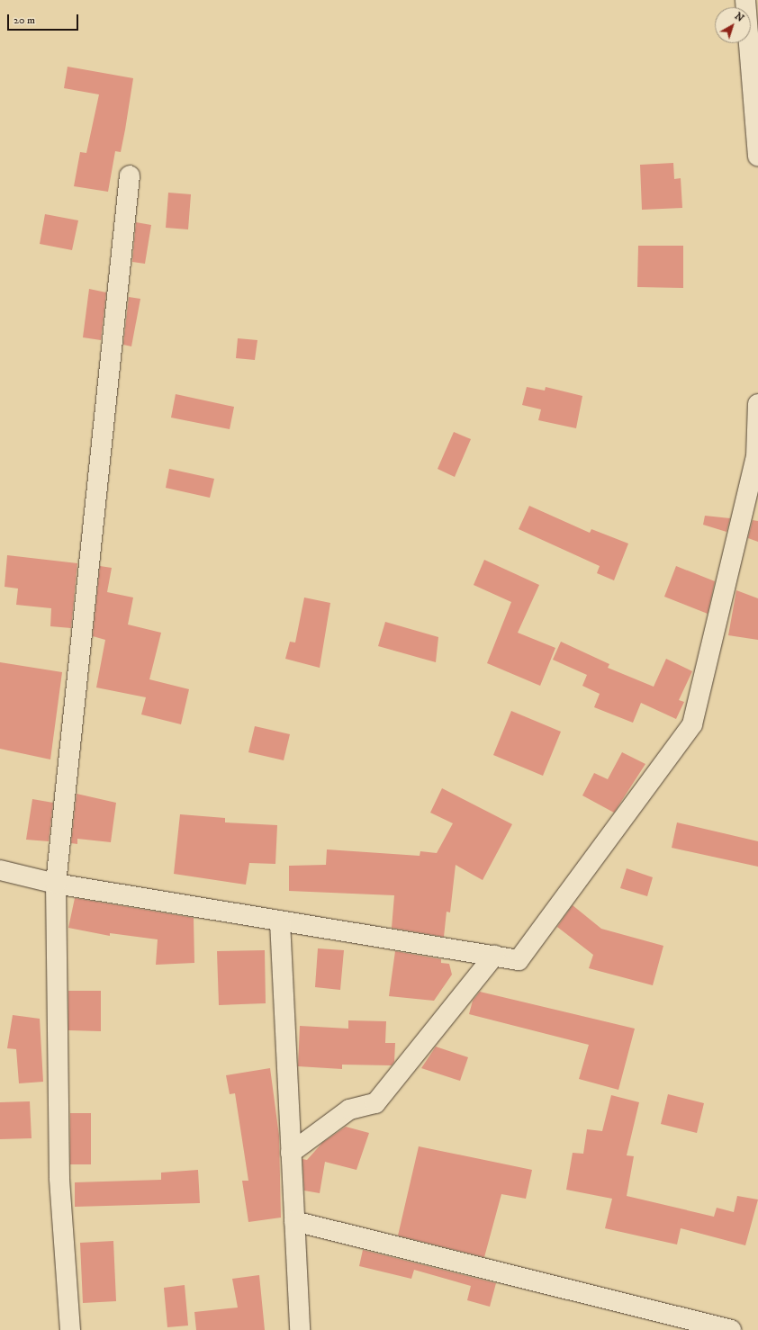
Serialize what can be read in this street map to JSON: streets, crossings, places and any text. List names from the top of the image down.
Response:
{
  "scale_bar": "20 m",
  "north": "top right"
}
